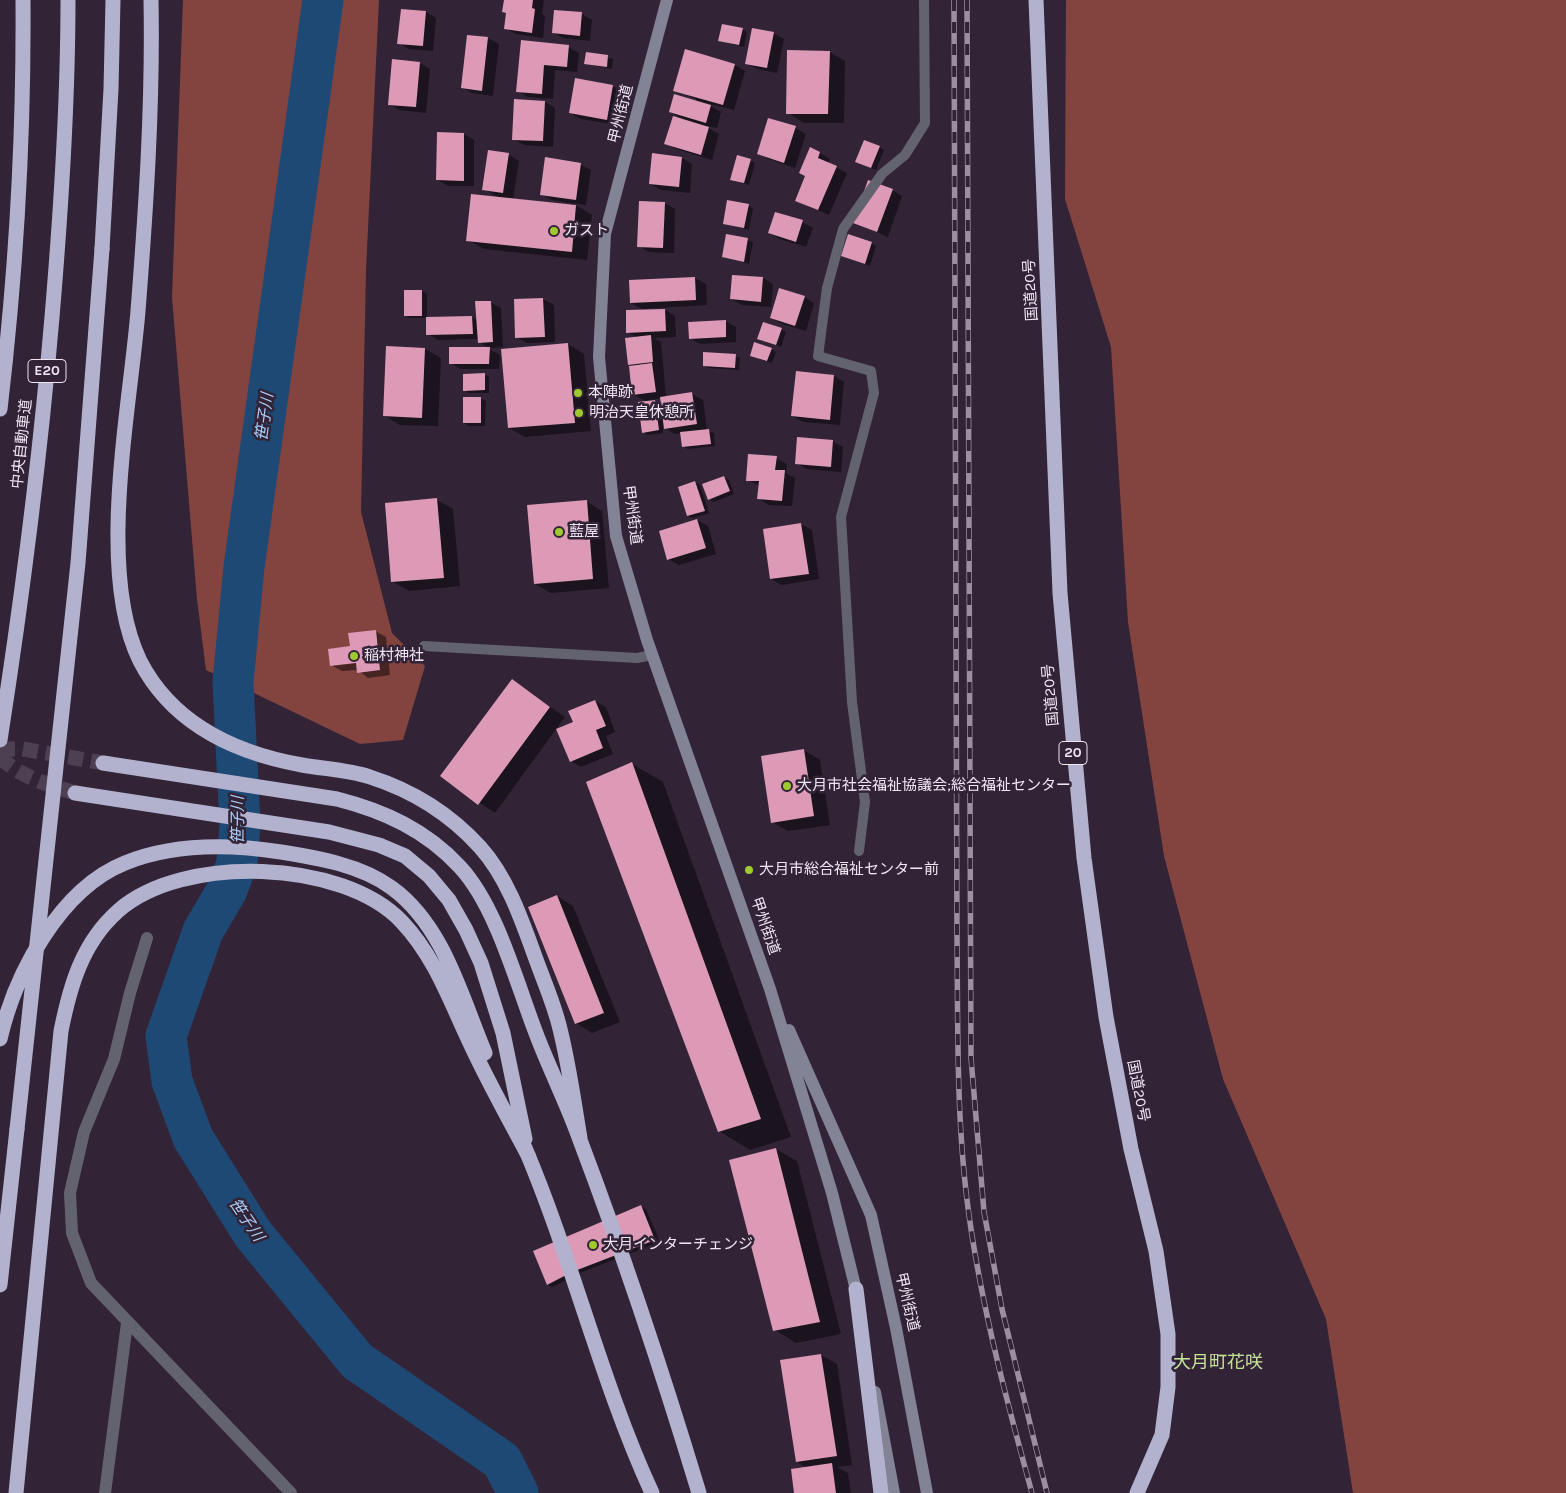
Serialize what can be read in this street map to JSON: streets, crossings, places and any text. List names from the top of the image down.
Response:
{
  "streets": {
    "highway": [
      "国道20号",
      "E20",
      "中央自動車道",
      "20"
    ],
    "main road": ["甲州街道"]
  },
  "districts": ["大月町花咲"],
  "water": ["笹子川"],
  "places": [
    "ガスト",
    "本陣跡",
    "明治天皇休憩所",
    "藍屋",
    "稲村神社",
    "大月市社会福祉協議会;総合福祉センター",
    "大月市総合福祉センター前",
    "大月インターチェンジ"
  ]
}
